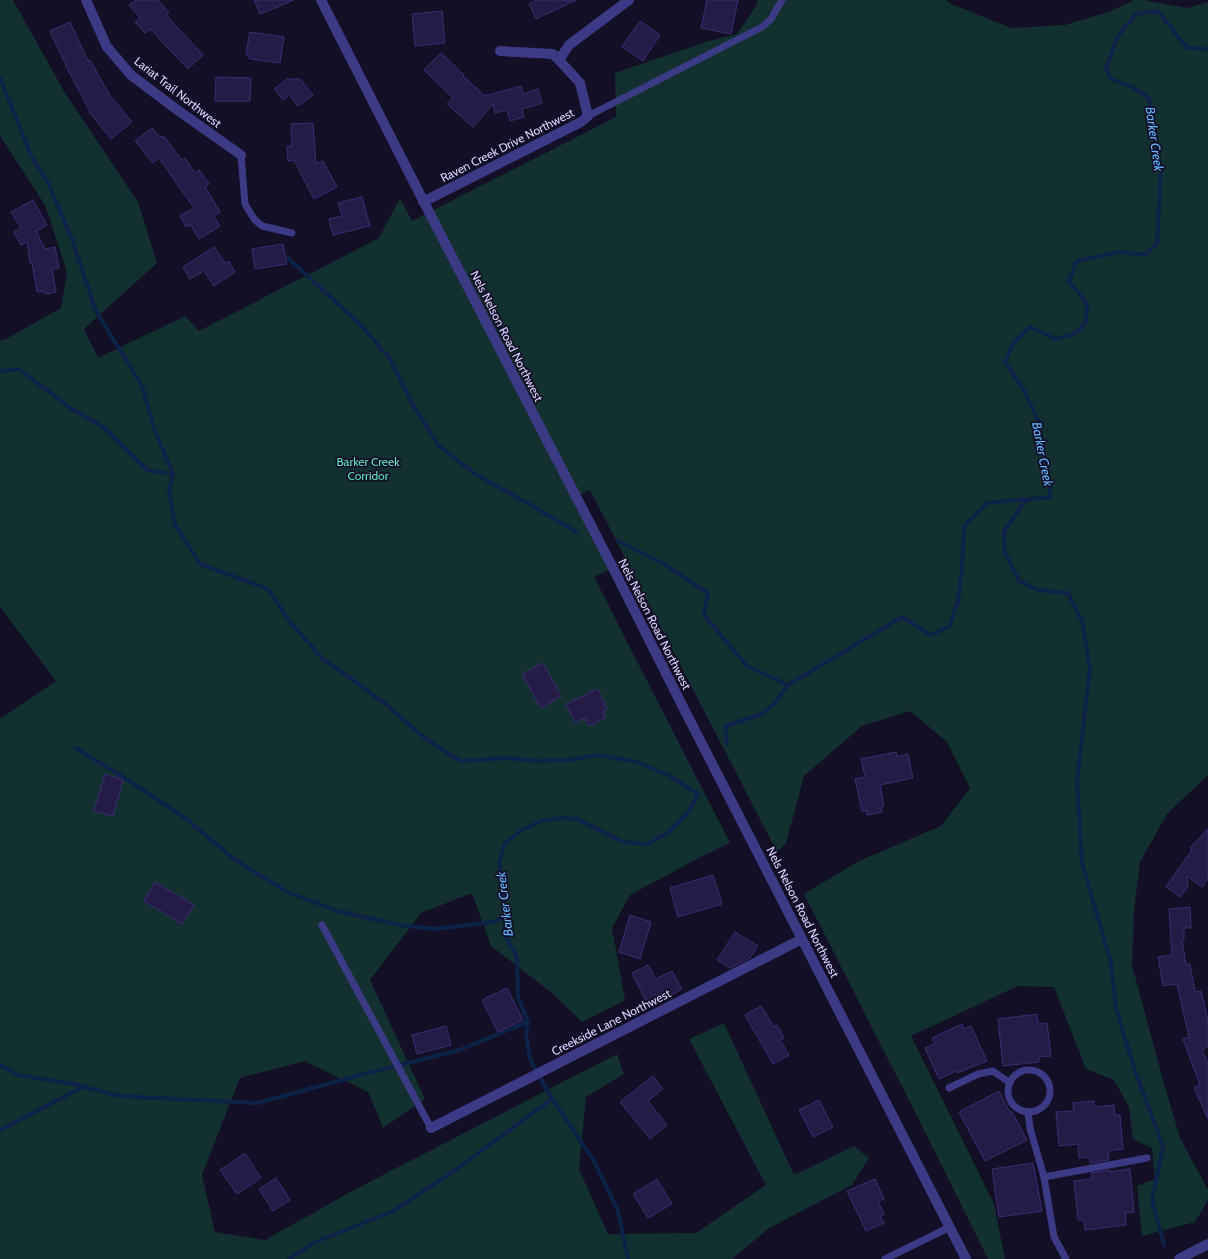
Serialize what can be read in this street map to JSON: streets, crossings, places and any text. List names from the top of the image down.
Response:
{
  "streets": {
    "street": [
      "Lariat Trail Northwest",
      "Raven Creek Drive Northwest",
      "Nels Nelson Road Northwest",
      "Creekside Lane Northwest"
    ]
  },
  "crossings": [
    ["Raven Creek Drive Northwest", "Nels Nelson Road Northwest"],
    ["Nels Nelson Road Northwest", "Creekside Lane Northwest"]
  ],
  "water": ["Barker Creek"],
  "parks": ["Barker Creek Corridor"]
}
